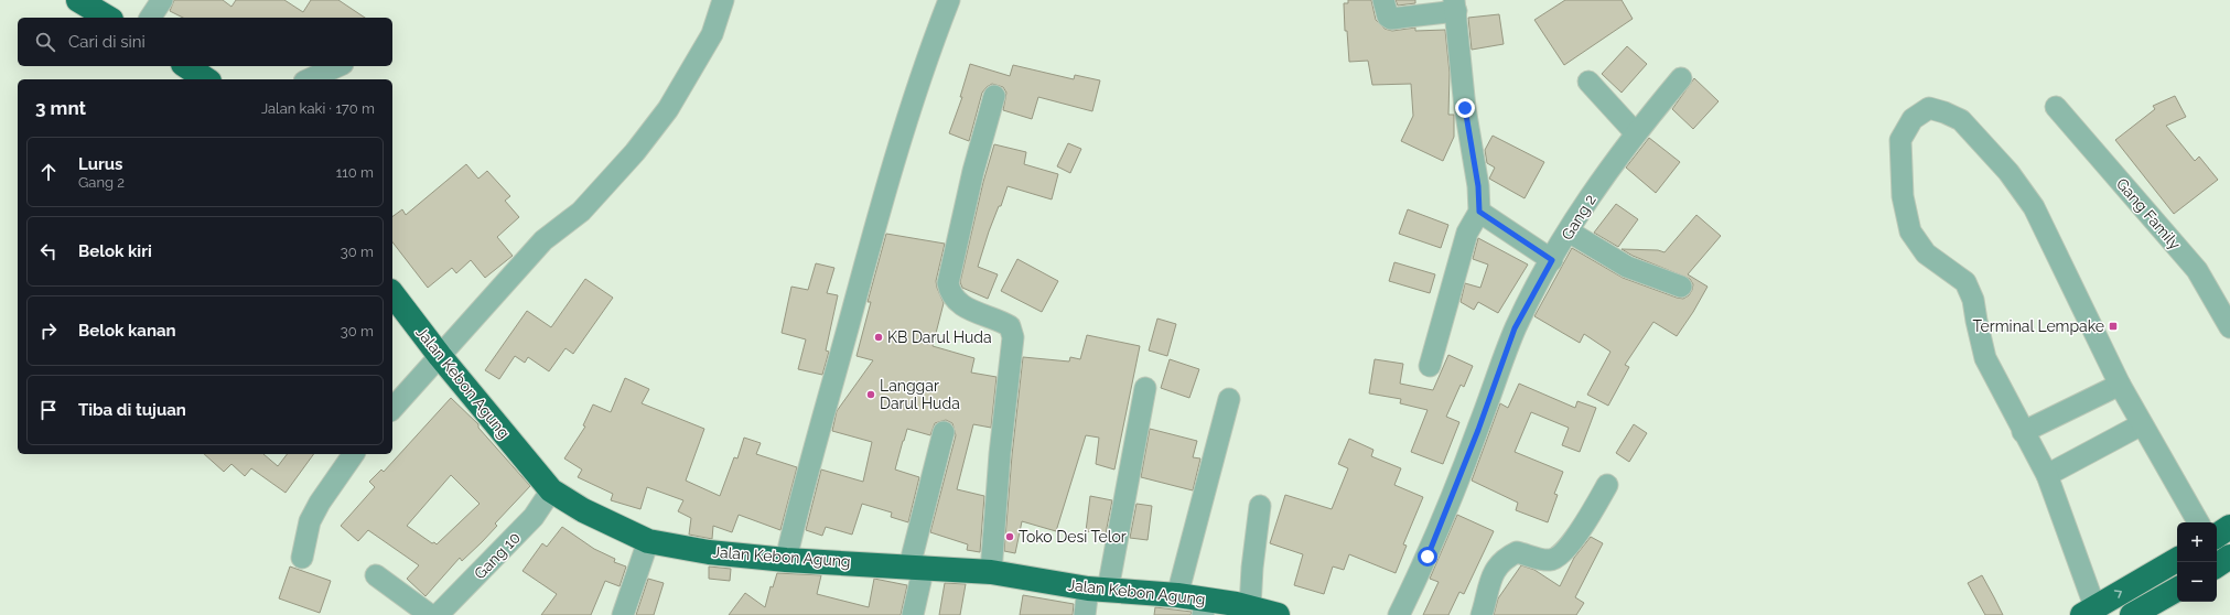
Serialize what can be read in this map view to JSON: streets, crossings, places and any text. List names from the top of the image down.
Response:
{
  "streets": {
    "highway": ["Jalan Kebon Agung"],
    "street": ["Gang Family", "Gang 2", "Gang 10"]
  },
  "crossings": [
    ["Jalan Kebon Agung", "Gang 10"]
  ],
  "places": {
    "transit": ["Terminal Lempake"],
    "other": ["KB Darul Huda", "Langgar Darul Huda", "Toko Desi Telor"]
  },
  "page": {
    "search": "Cari di sini",
    "heading": ["3 mnt", "Jalan kaki · 170 m"],
    "list": [
      ["Lurus", "Gang 2", "110 m"],
      ["Belok kiri", "30 m"],
      ["Belok kanan", "30 m"],
      "Tiba di tujuan"
    ],
    "map_buttons": ["+", "−"]
  }
}
